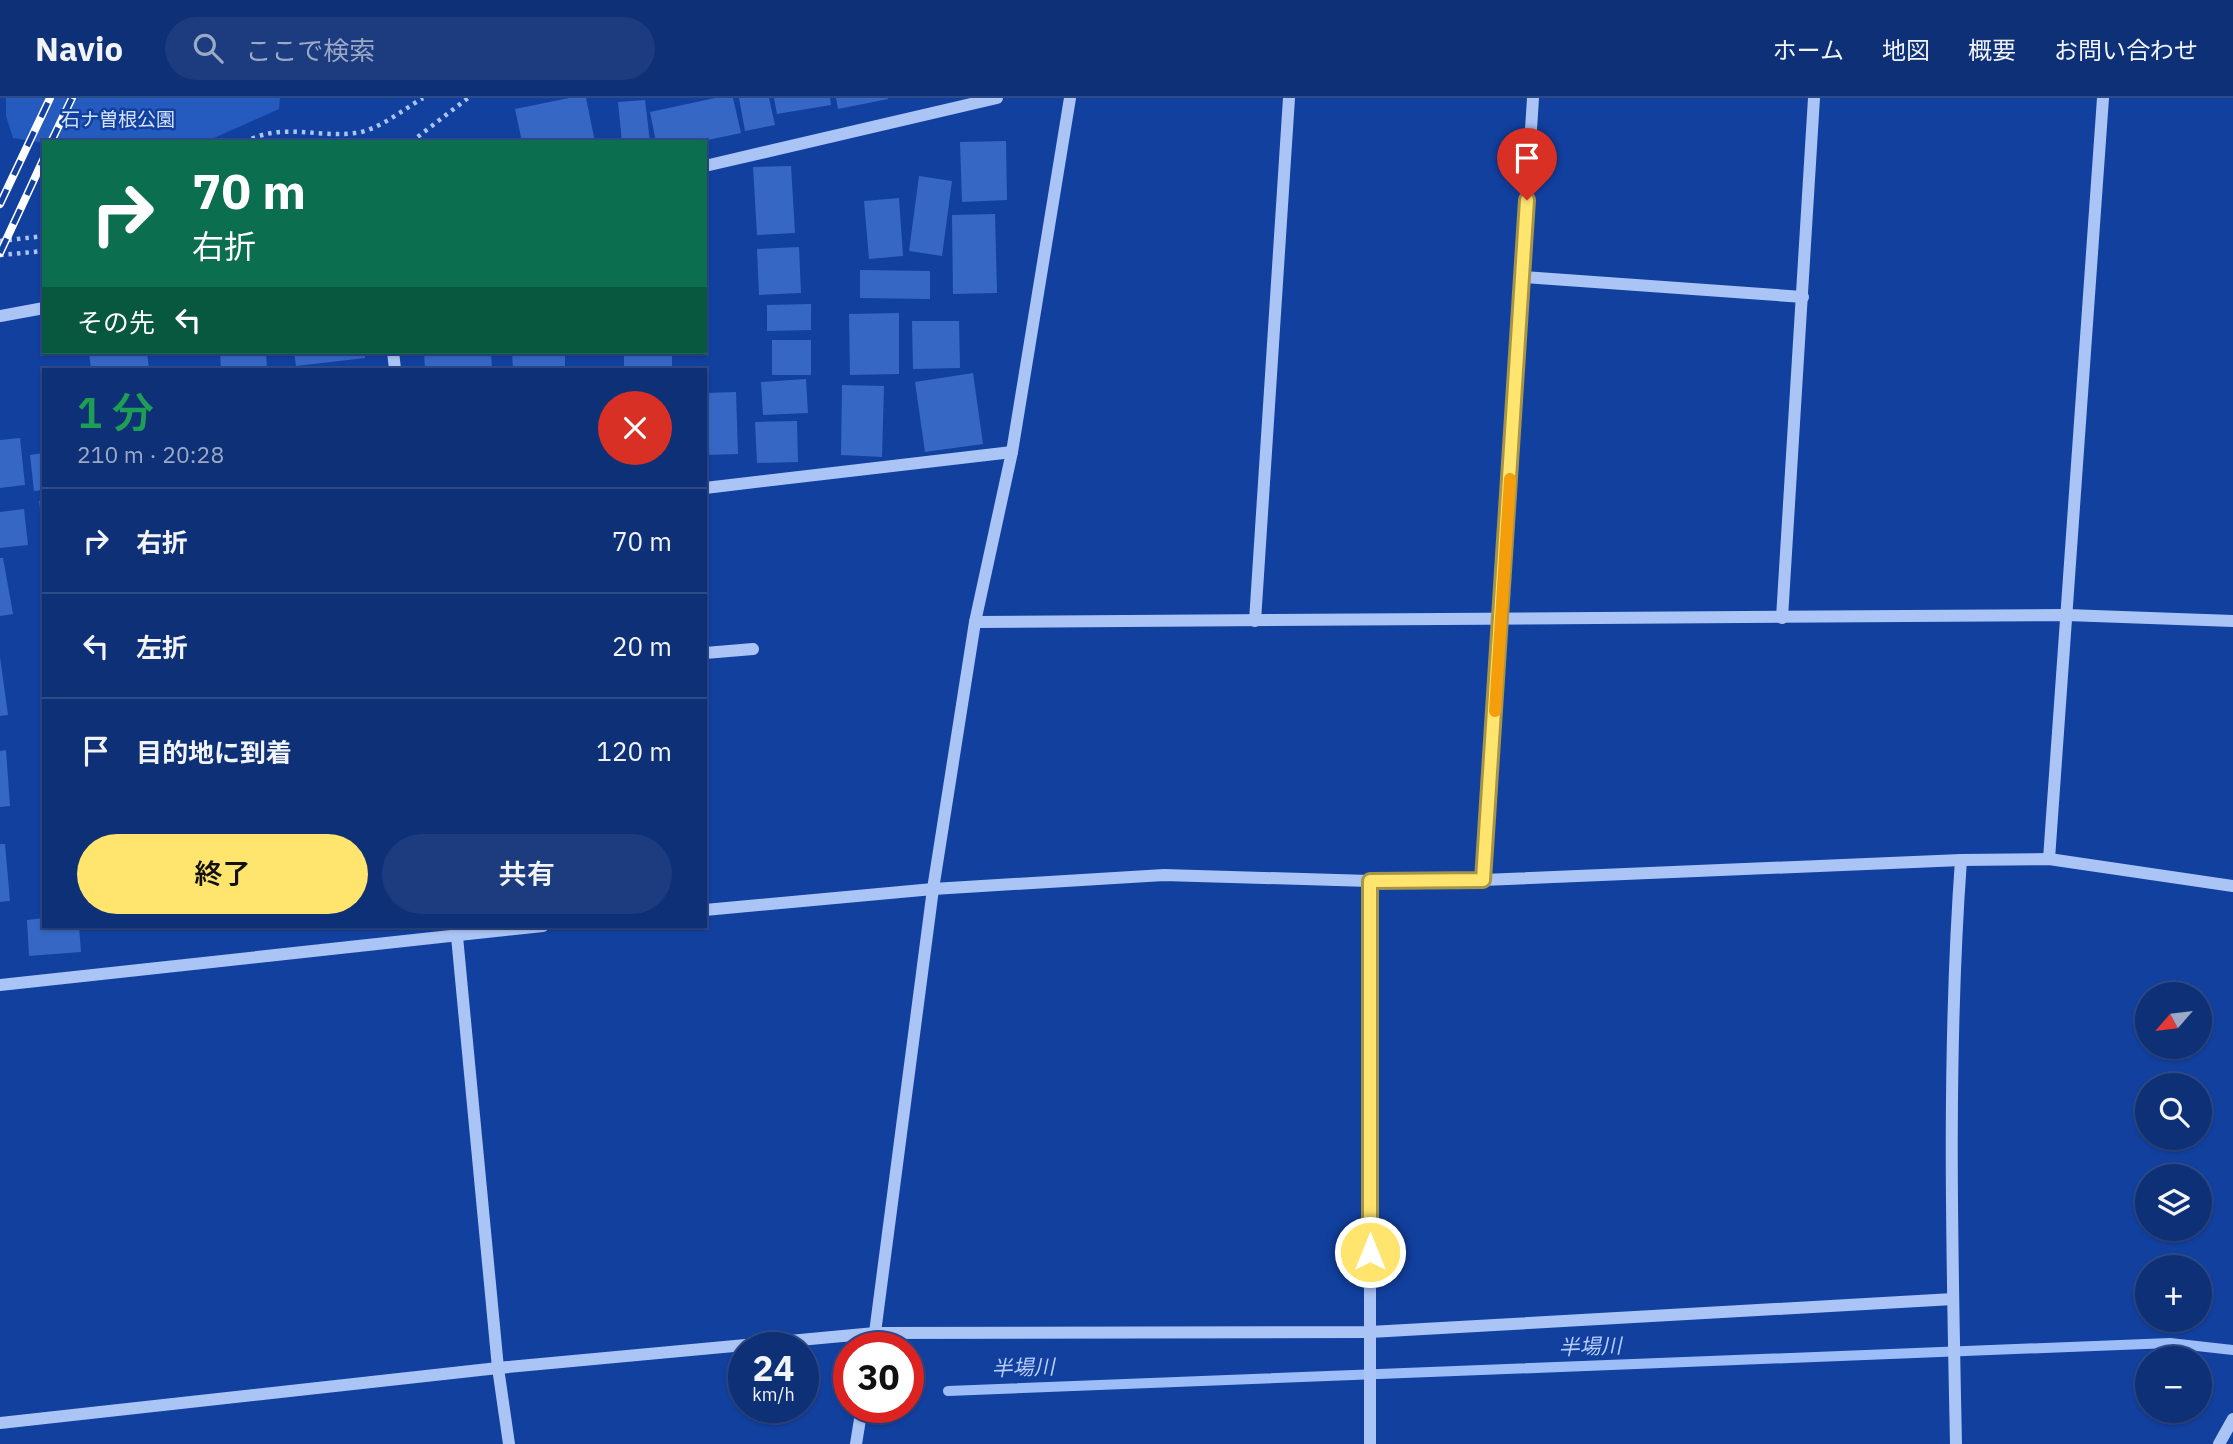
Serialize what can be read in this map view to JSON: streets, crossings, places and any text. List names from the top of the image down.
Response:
{
  "water": ["半場川"],
  "parks": ["石ナ曽根公園"],
  "north": "bottom left",
  "page": {
    "header": "Navio",
    "search": "ここで検索",
    "nav": [
      "ホーム",
      "地図",
      "概要",
      "お問い合わせ"
    ],
    "turn": ["70 m", "右折"],
    "then": "その先",
    "heading": ["1 分", "210 m · 20:28"],
    "list": [
      {
        "name": "右折",
        "value": "70 m"
      },
      {
        "name": "左折",
        "value": "20 m"
      },
      {
        "name": "目的地に到着",
        "value": "120 m"
      }
    ],
    "buttons": ["終了", "共有"],
    "map_buttons": ["+", "−"],
    "speed": "24 km/h",
    "limit": "30"
  }
}
